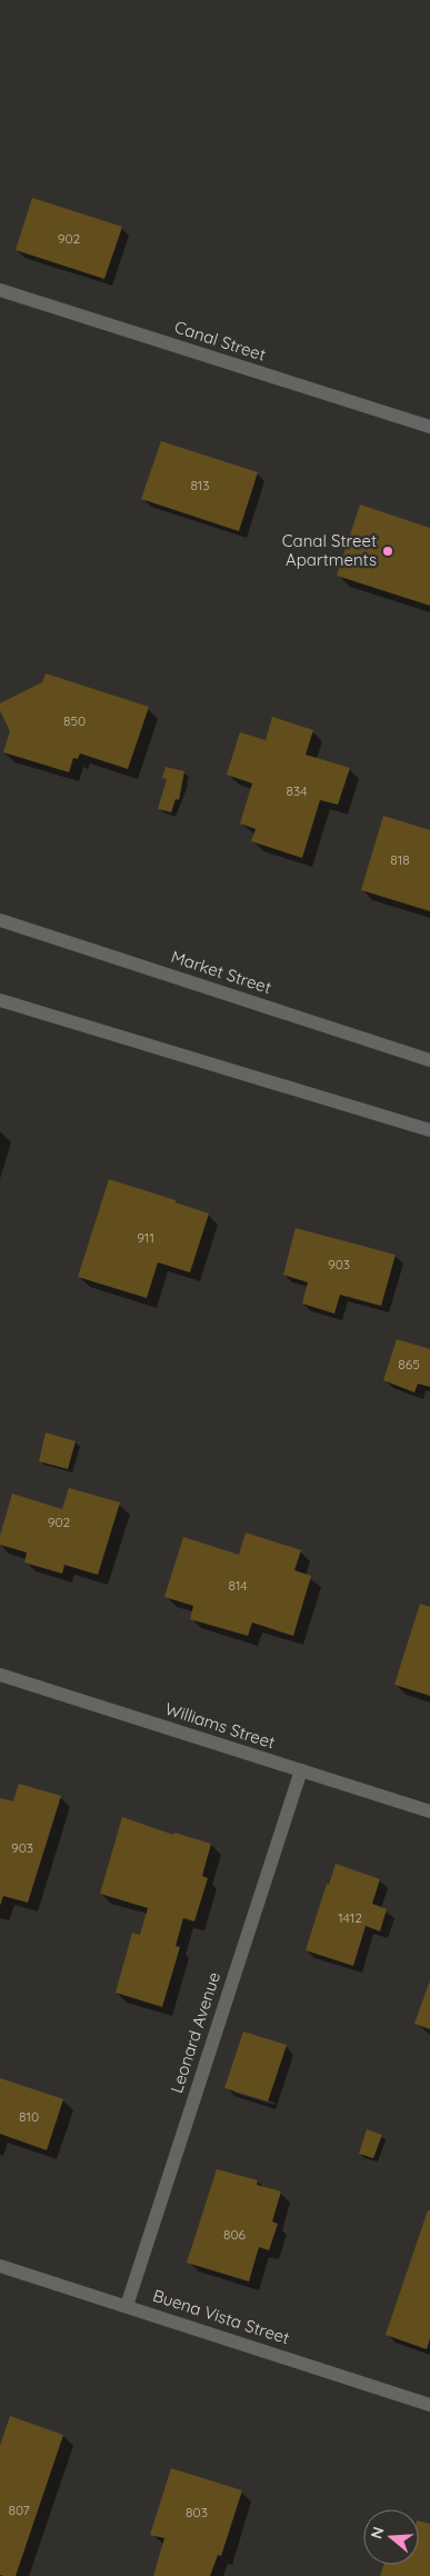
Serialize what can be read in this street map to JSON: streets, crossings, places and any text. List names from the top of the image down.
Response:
{
  "streets": {
    "street": [
      "Canal Street",
      "Market Street",
      "Williams Street",
      "Leonard Avenue",
      "Buena Vista Street"
    ]
  },
  "crossings": [
    ["Williams Street", "Leonard Avenue"],
    ["Leonard Avenue", "Buena Vista Street"]
  ],
  "places": ["Canal Street Apartments"],
  "house_numbers": [
    "902",
    "813",
    "850",
    "834",
    "818",
    "911",
    "903",
    "865",
    "902",
    "814",
    "903",
    "1412",
    "810",
    "806",
    "807",
    "803"
  ],
  "north": "left"
}
